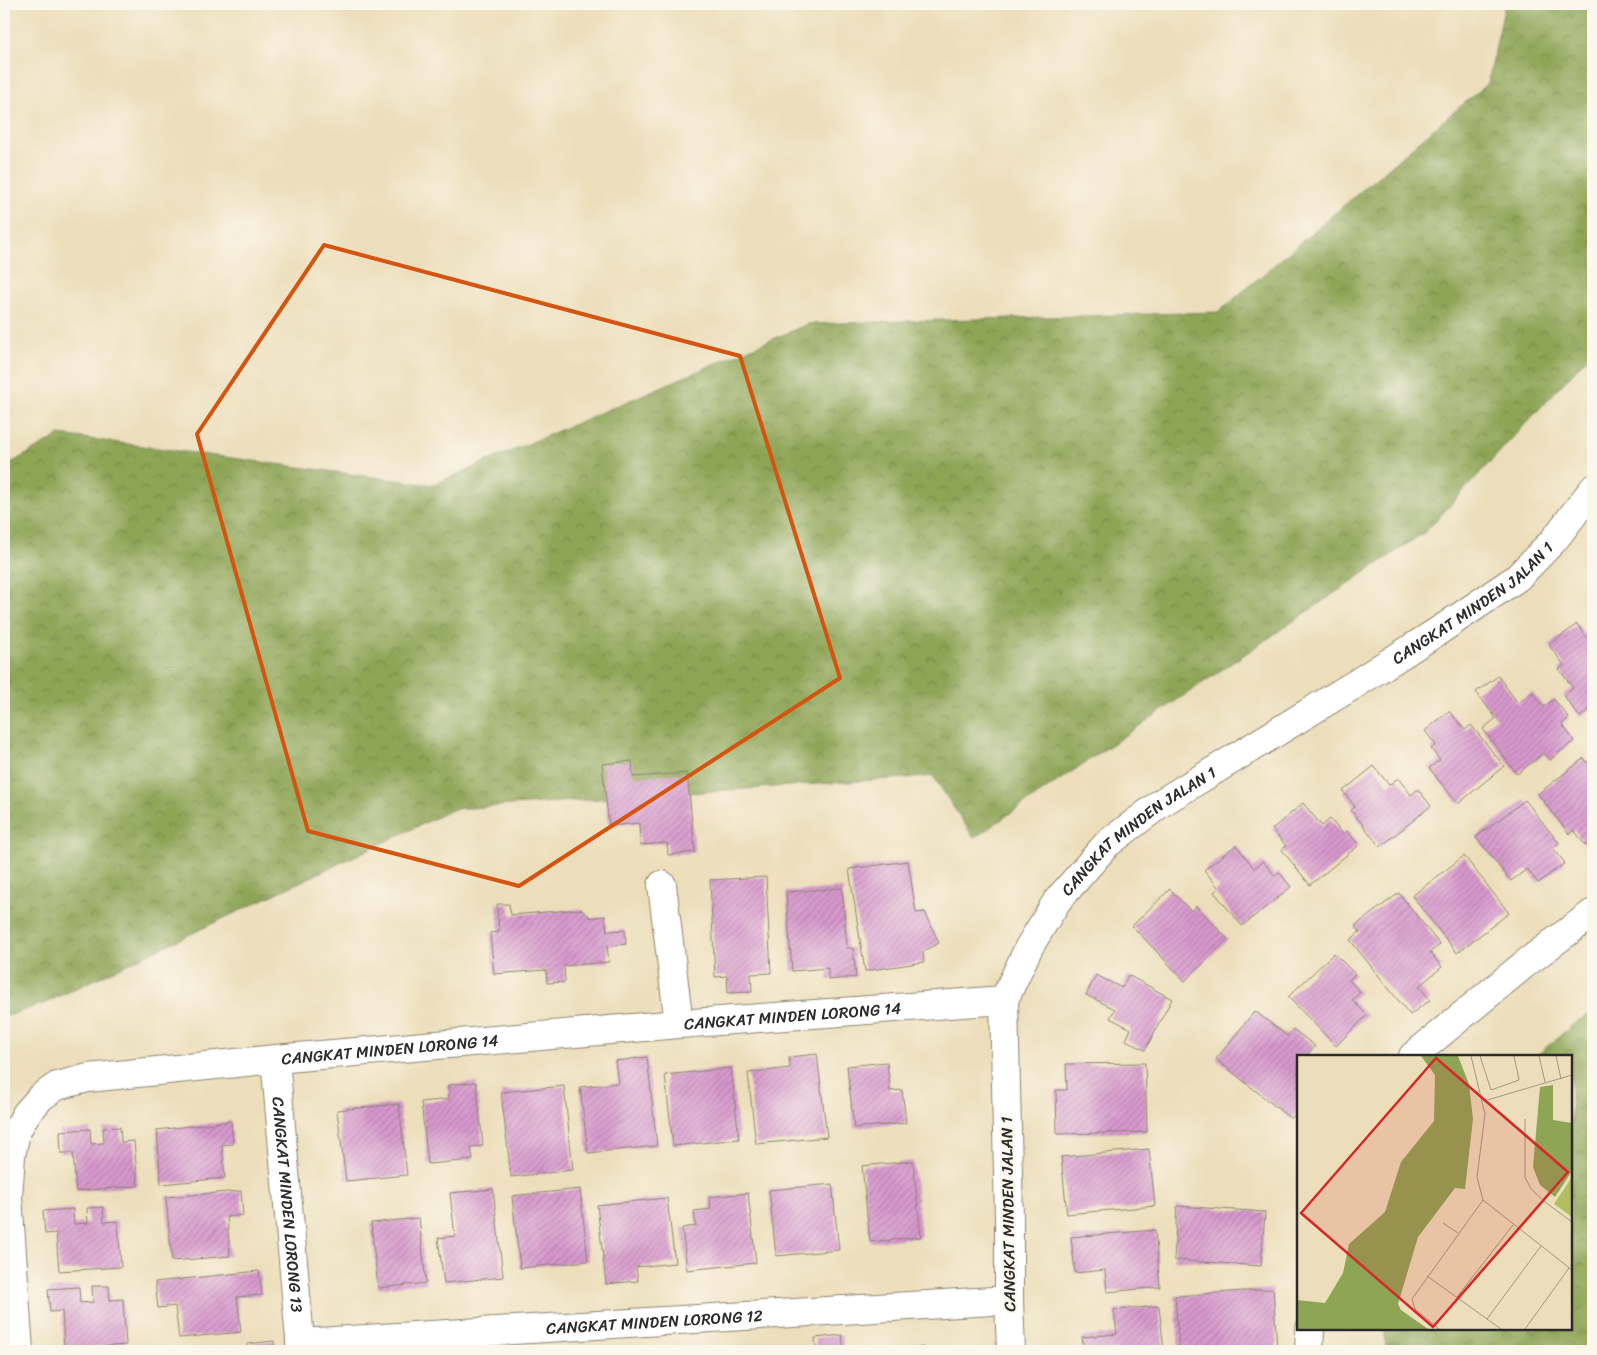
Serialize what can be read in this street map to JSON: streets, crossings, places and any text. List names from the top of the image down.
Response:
{
  "streets": {
    "street": [
      "CANGKAT MINDEN JALAN 1",
      "CANGKAT MINDEN LORONG 14",
      "CANGKAT MINDEN LORONG 13",
      "CANGKAT MINDEN LORONG 12"
    ]
  },
  "crossings": [
    ["CANGKAT MINDEN JALAN 1", "CANGKAT MINDEN LORONG 14"],
    ["CANGKAT MINDEN JALAN 1", "CANGKAT MINDEN LORONG 12"],
    ["CANGKAT MINDEN LORONG 14", "CANGKAT MINDEN LORONG 13"],
    ["CANGKAT MINDEN LORONG 13", "CANGKAT MINDEN LORONG 12"]
  ]
}
